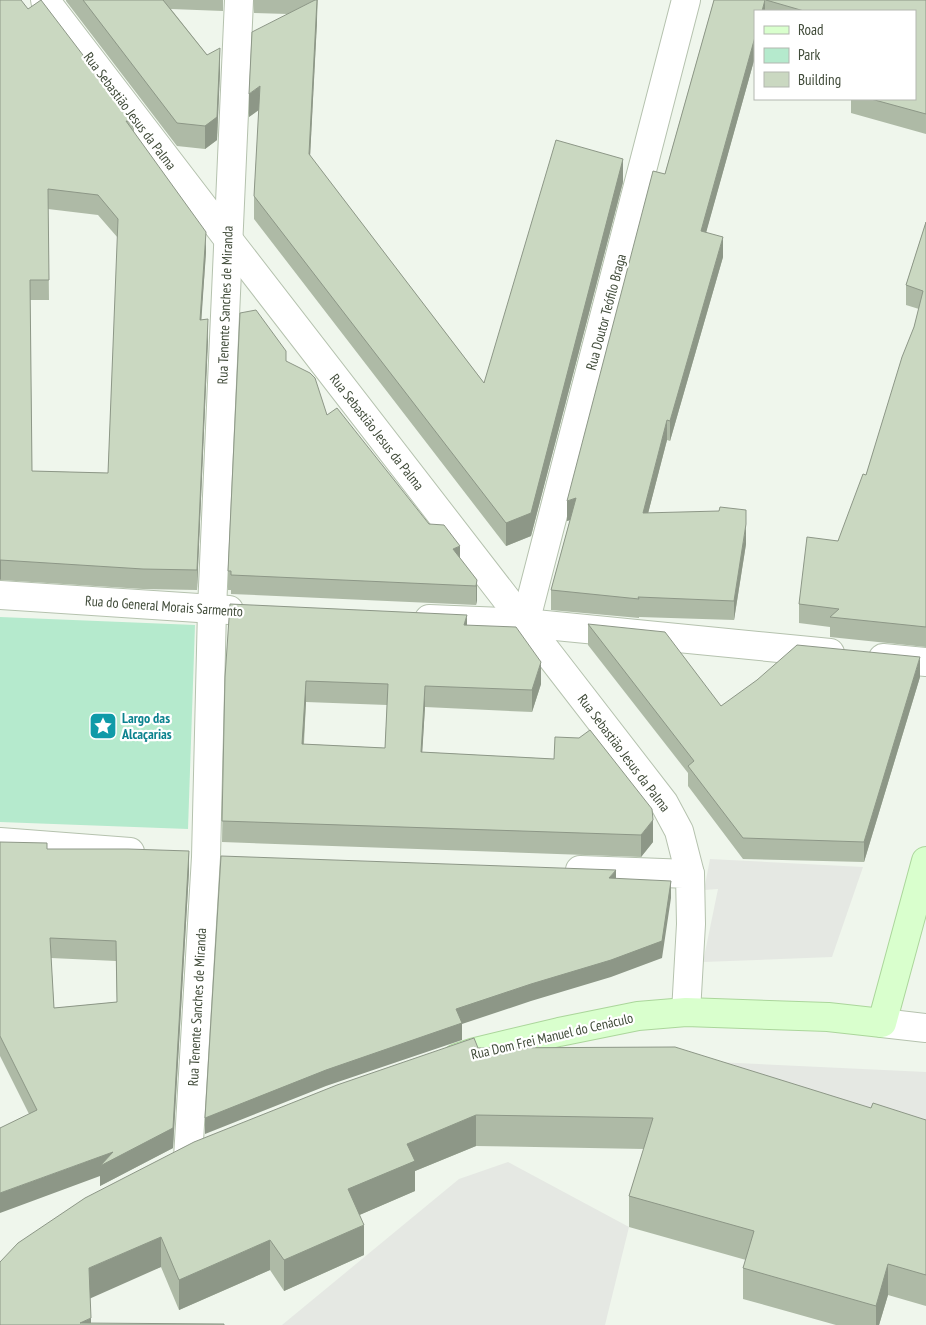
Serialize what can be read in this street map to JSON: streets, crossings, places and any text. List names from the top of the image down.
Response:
{
  "streets": {
    "main road": ["Rua Dom Frei Manuel do Cenáculo"],
    "street": [
      "Rua Sebastião Jesus da Palma",
      "Rua Tenente Sanches de Miranda",
      "Rua Doutor Teófilo Braga",
      "Rua do General Morais Sarmento"
    ]
  },
  "crossings": [
    ["Rua Sebastião Jesus da Palma", "Rua Tenente Sanches de Miranda"],
    ["Rua Sebastião Jesus da Palma", "Rua Doutor Teófilo Braga"],
    ["Rua Sebastião Jesus da Palma", "Rua Dom Frei Manuel do Cenáculo"],
    ["Rua Tenente Sanches de Miranda", "Rua do General Morais Sarmento"]
  ],
  "places": {
    "place": ["Largo das Alcaçarias"]
  },
  "legend": ["Road", "Park", "Building"]
}
